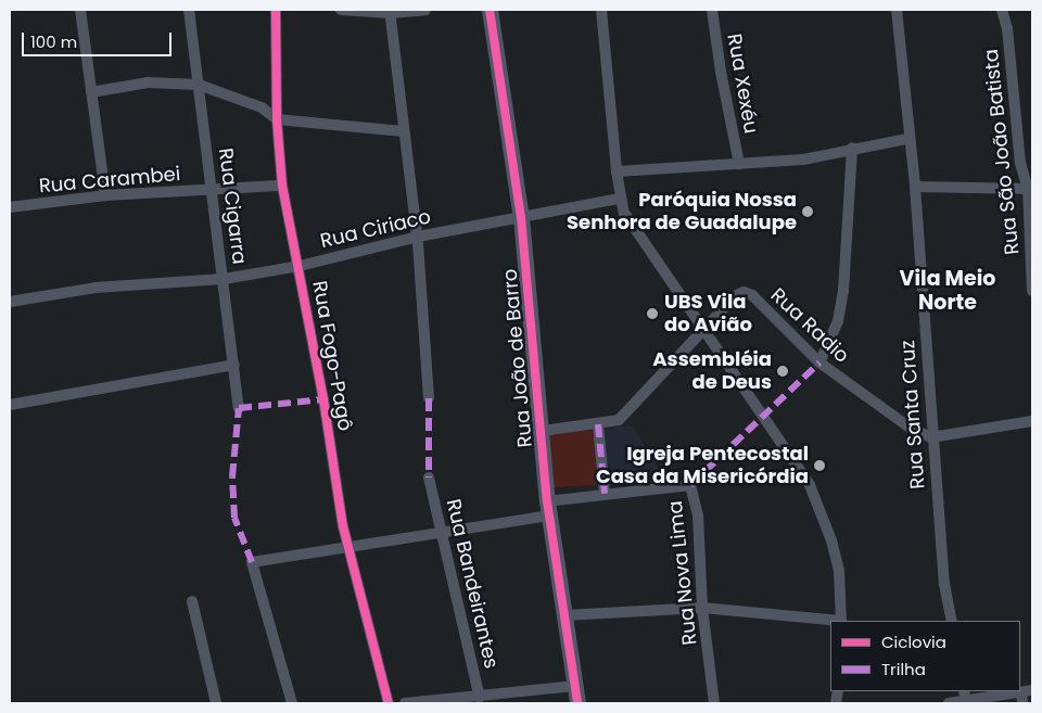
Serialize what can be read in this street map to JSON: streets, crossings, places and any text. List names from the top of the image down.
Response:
{
  "streets": {
    "street": [
      "Rua Xexéu",
      "Rua São João Batista",
      "Rua Carambei",
      "Rua Cigarra",
      "Rua Ciriaco",
      "Rua Radio",
      "Rua Fogo-Pagô",
      "Rua João de Barro",
      "Rua Santa Cruz",
      "Rua Nova Lima",
      "Rua Bandeirantes"
    ]
  },
  "crossings": [
    ["Rua Carambei", "Rua Cigarra"],
    ["Rua Carambei", "Rua Fogo-Pagô"],
    ["Rua Cigarra", "Rua Ciriaco"],
    ["Rua Ciriaco", "Rua Fogo-Pagô"],
    ["Rua Ciriaco", "Rua João de Barro"],
    ["Rua Radio", "Rua João de Barro"],
    ["Rua Radio", "Rua Santa Cruz"],
    ["Rua Fogo-Pagô", "Rua Nova Lima"],
    ["Rua João de Barro", "Rua Nova Lima"],
    ["Rua Nova Lima", "Rua Bandeirantes"]
  ],
  "districts": ["Vila Meio Norte"],
  "places": [
    "Paróquia Nossa Senhora de Guadalupe",
    "UBS Vila do Avião",
    "Assembléia de Deus",
    "Igreja Pentecostal Casa da Misericórdia"
  ],
  "legend": ["Ciclovia", "Trilha"],
  "scale_bar": "100 m"
}
